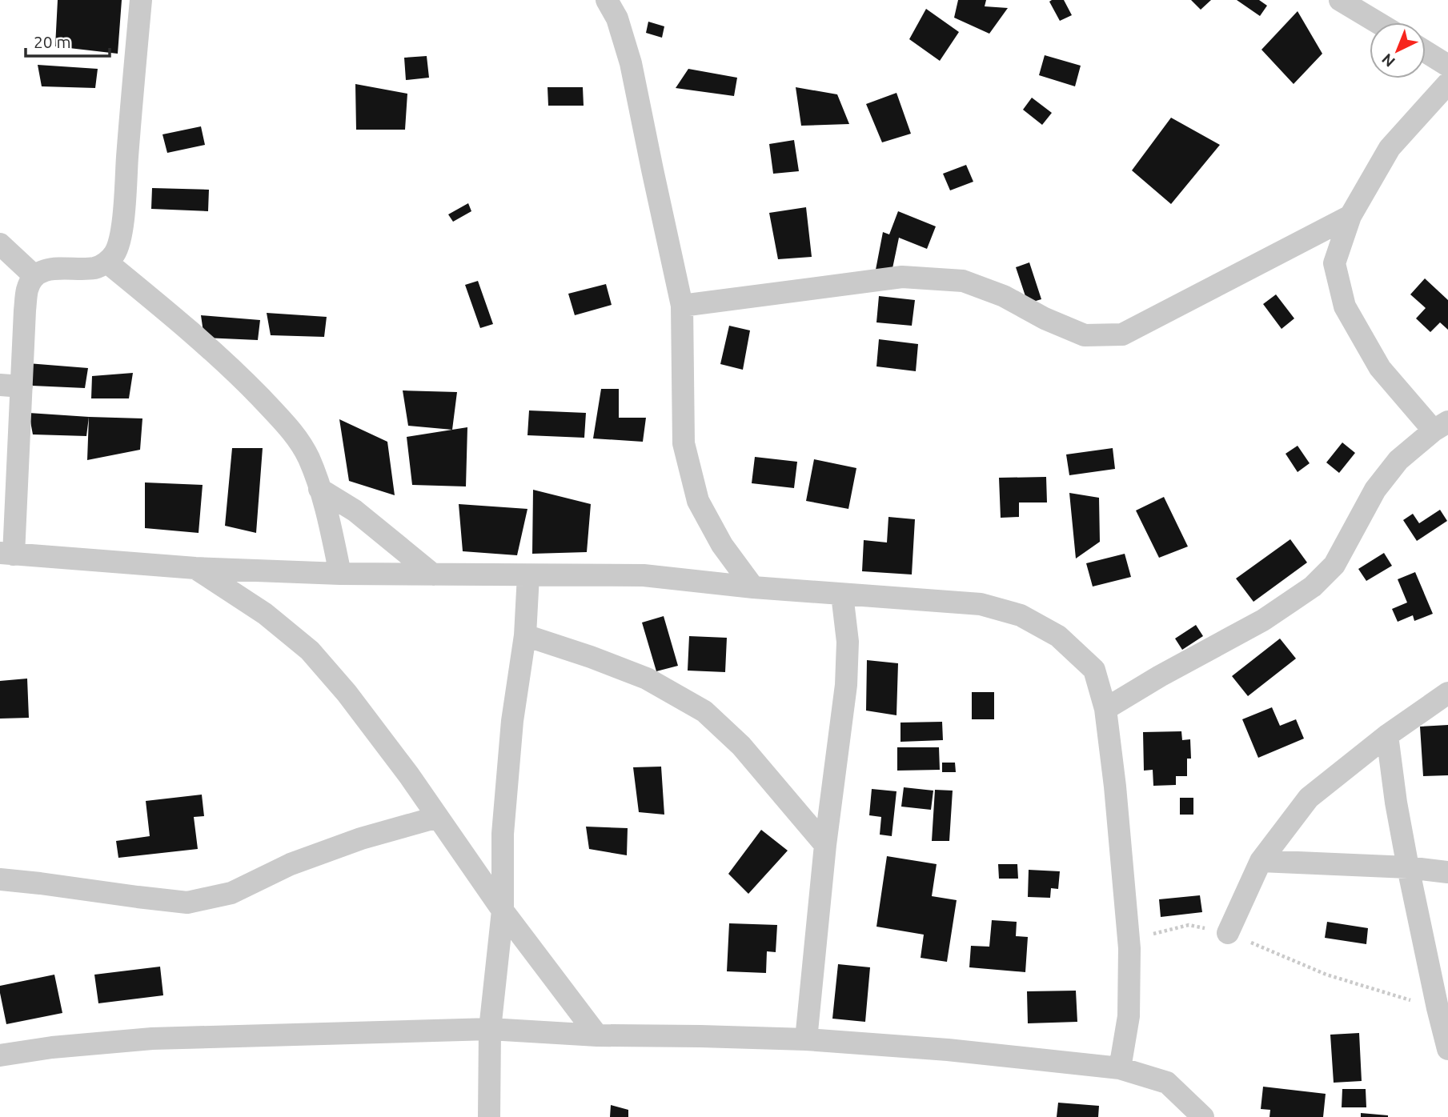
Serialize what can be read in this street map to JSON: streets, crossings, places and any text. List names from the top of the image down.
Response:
{
  "scale_bar": "20 m",
  "north": "bottom left"
}
